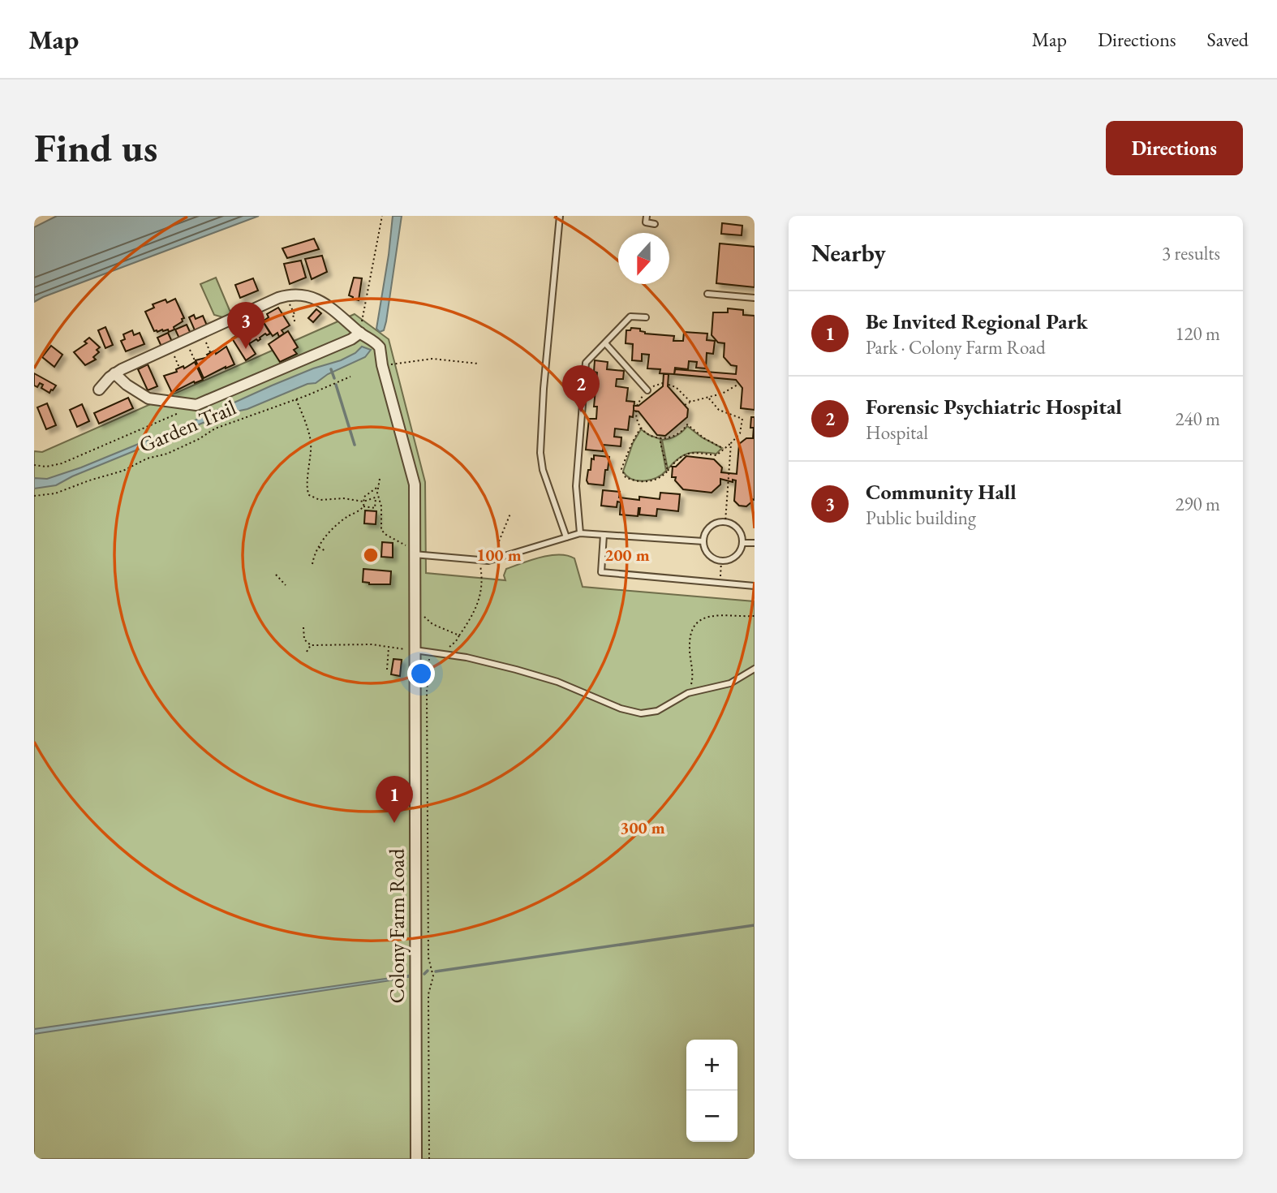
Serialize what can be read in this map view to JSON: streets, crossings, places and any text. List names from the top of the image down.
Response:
{
  "streets": {
    "street": ["Colony Farm Road"],
    "path": ["Garden Trail"]
  },
  "north": "bottom",
  "page": {
    "header": "Map",
    "nav": ["Map", "Directions", "Saved"],
    "buttons": "Directions",
    "title": "Find us",
    "heading": ["Nearby", "3 results"],
    "list": [
      {
        "mark": "1",
        "name": "Be Invited Regional Park",
        "note": "Park · Colony Farm Road",
        "value": "120 m"
      },
      {
        "mark": "2",
        "name": "Forensic Psychiatric Hospital",
        "note": "Hospital",
        "value": "240 m"
      },
      {
        "mark": "3",
        "name": "Community Hall",
        "note": "Public building",
        "value": "290 m"
      }
    ],
    "pins": ["3", "2", "1"],
    "map_buttons": ["+", "−"]
  },
  "rings": ["100 m", "200 m", "300 m"]
}
